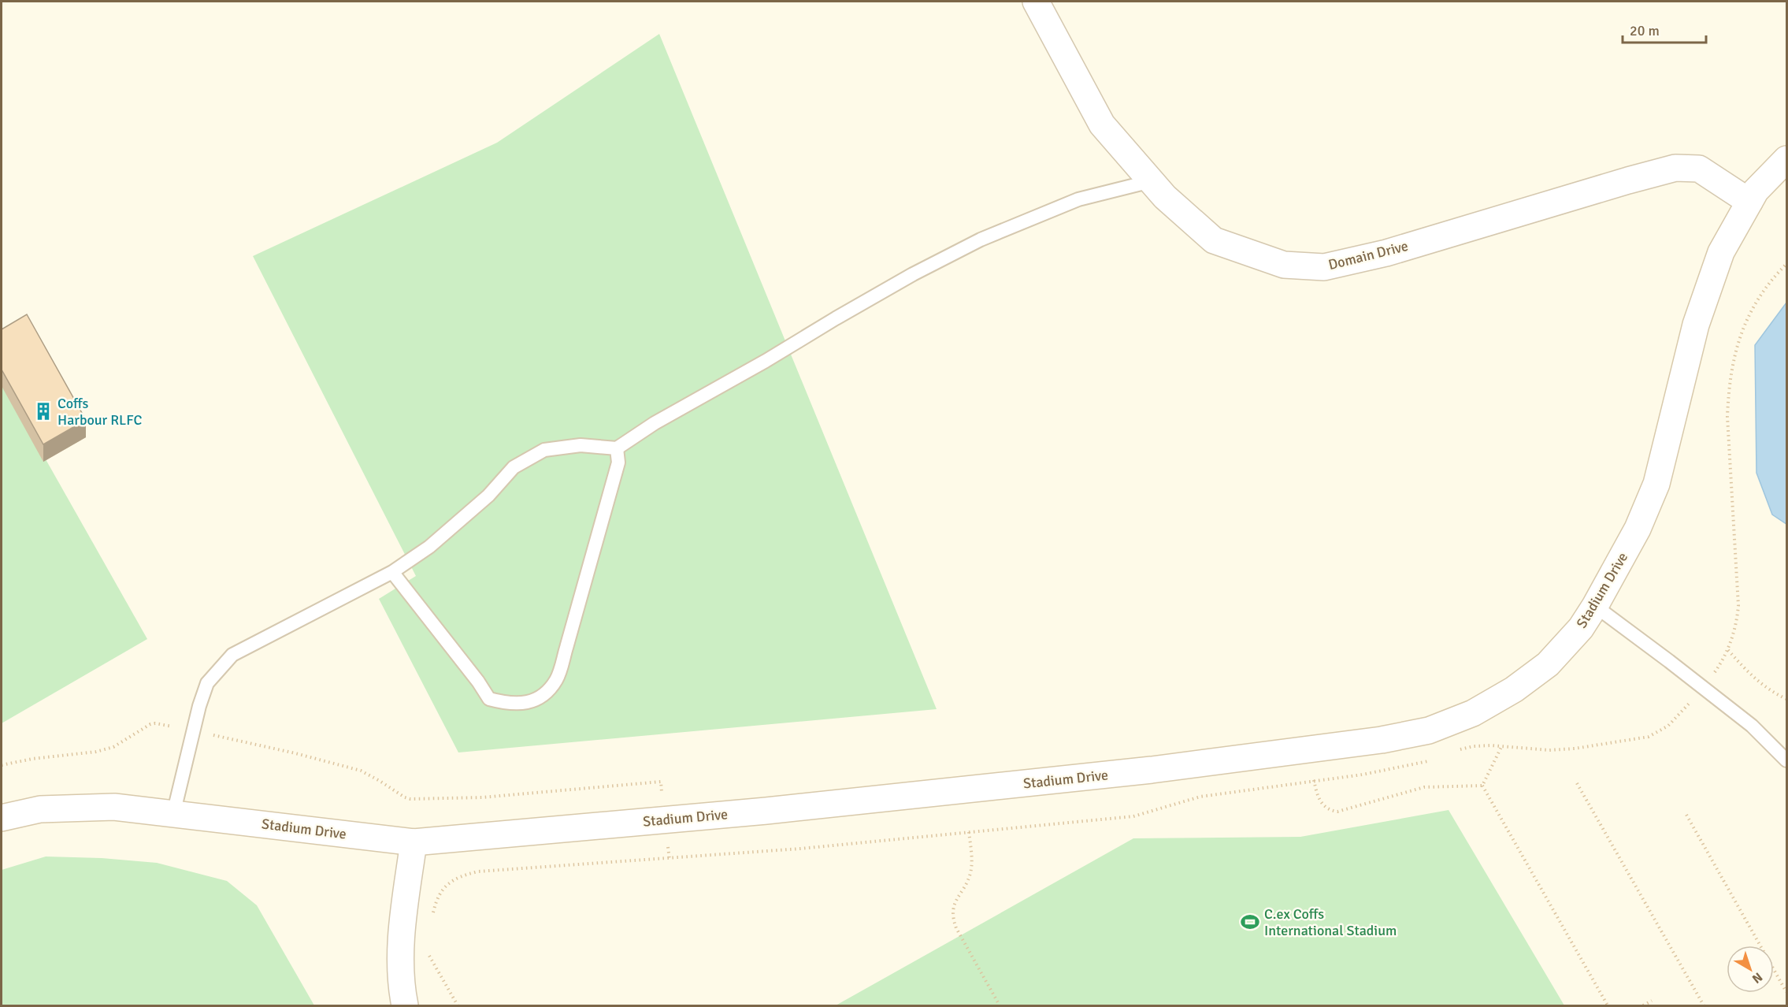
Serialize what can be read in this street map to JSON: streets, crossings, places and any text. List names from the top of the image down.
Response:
{
  "streets": {
    "main road": ["Domain Drive", "Stadium Drive"]
  },
  "crossings": [
    ["Domain Drive", "Stadium Drive"]
  ],
  "places": {
    "building": ["Coffs Harbour RLFC"],
    "sports": ["C.ex Coffs International Stadium"]
  },
  "scale_bar": "20 m",
  "north": "bottom right"
}
